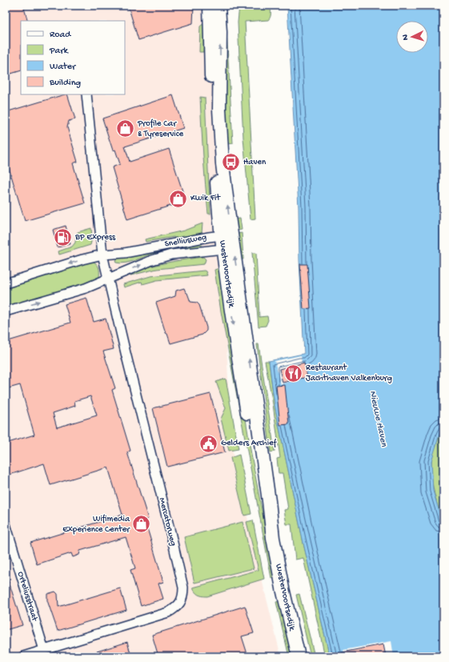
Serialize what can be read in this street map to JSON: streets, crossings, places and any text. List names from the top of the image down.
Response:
{
  "streets": {
    "main road": ["Westervoortsedijk"],
    "street": ["Snelliusweg", "Mercatorweg", "Orteliusstraat"]
  },
  "crossings": [
    ["Snelliusweg", "Westervoortsedijk"],
    ["Snelliusweg", "Mercatorweg"],
    ["Mercatorweg", "Orteliusstraat"]
  ],
  "water": ["Nieuwe Haven"],
  "places": {
    "shop": ["Profile Car & Tyreservice", "Kwik Fit", "Wifimedia Experience Center"],
    "bus stop": ["Haven"],
    "fuel station": ["BP Express"],
    "restaurant": ["Restaurant Jachthaven Valkenburg"],
    "public building": ["Gelders Archief"]
  },
  "legend": [
    "Road",
    "Park",
    "Water",
    "Building"
  ],
  "north": "left"
}
